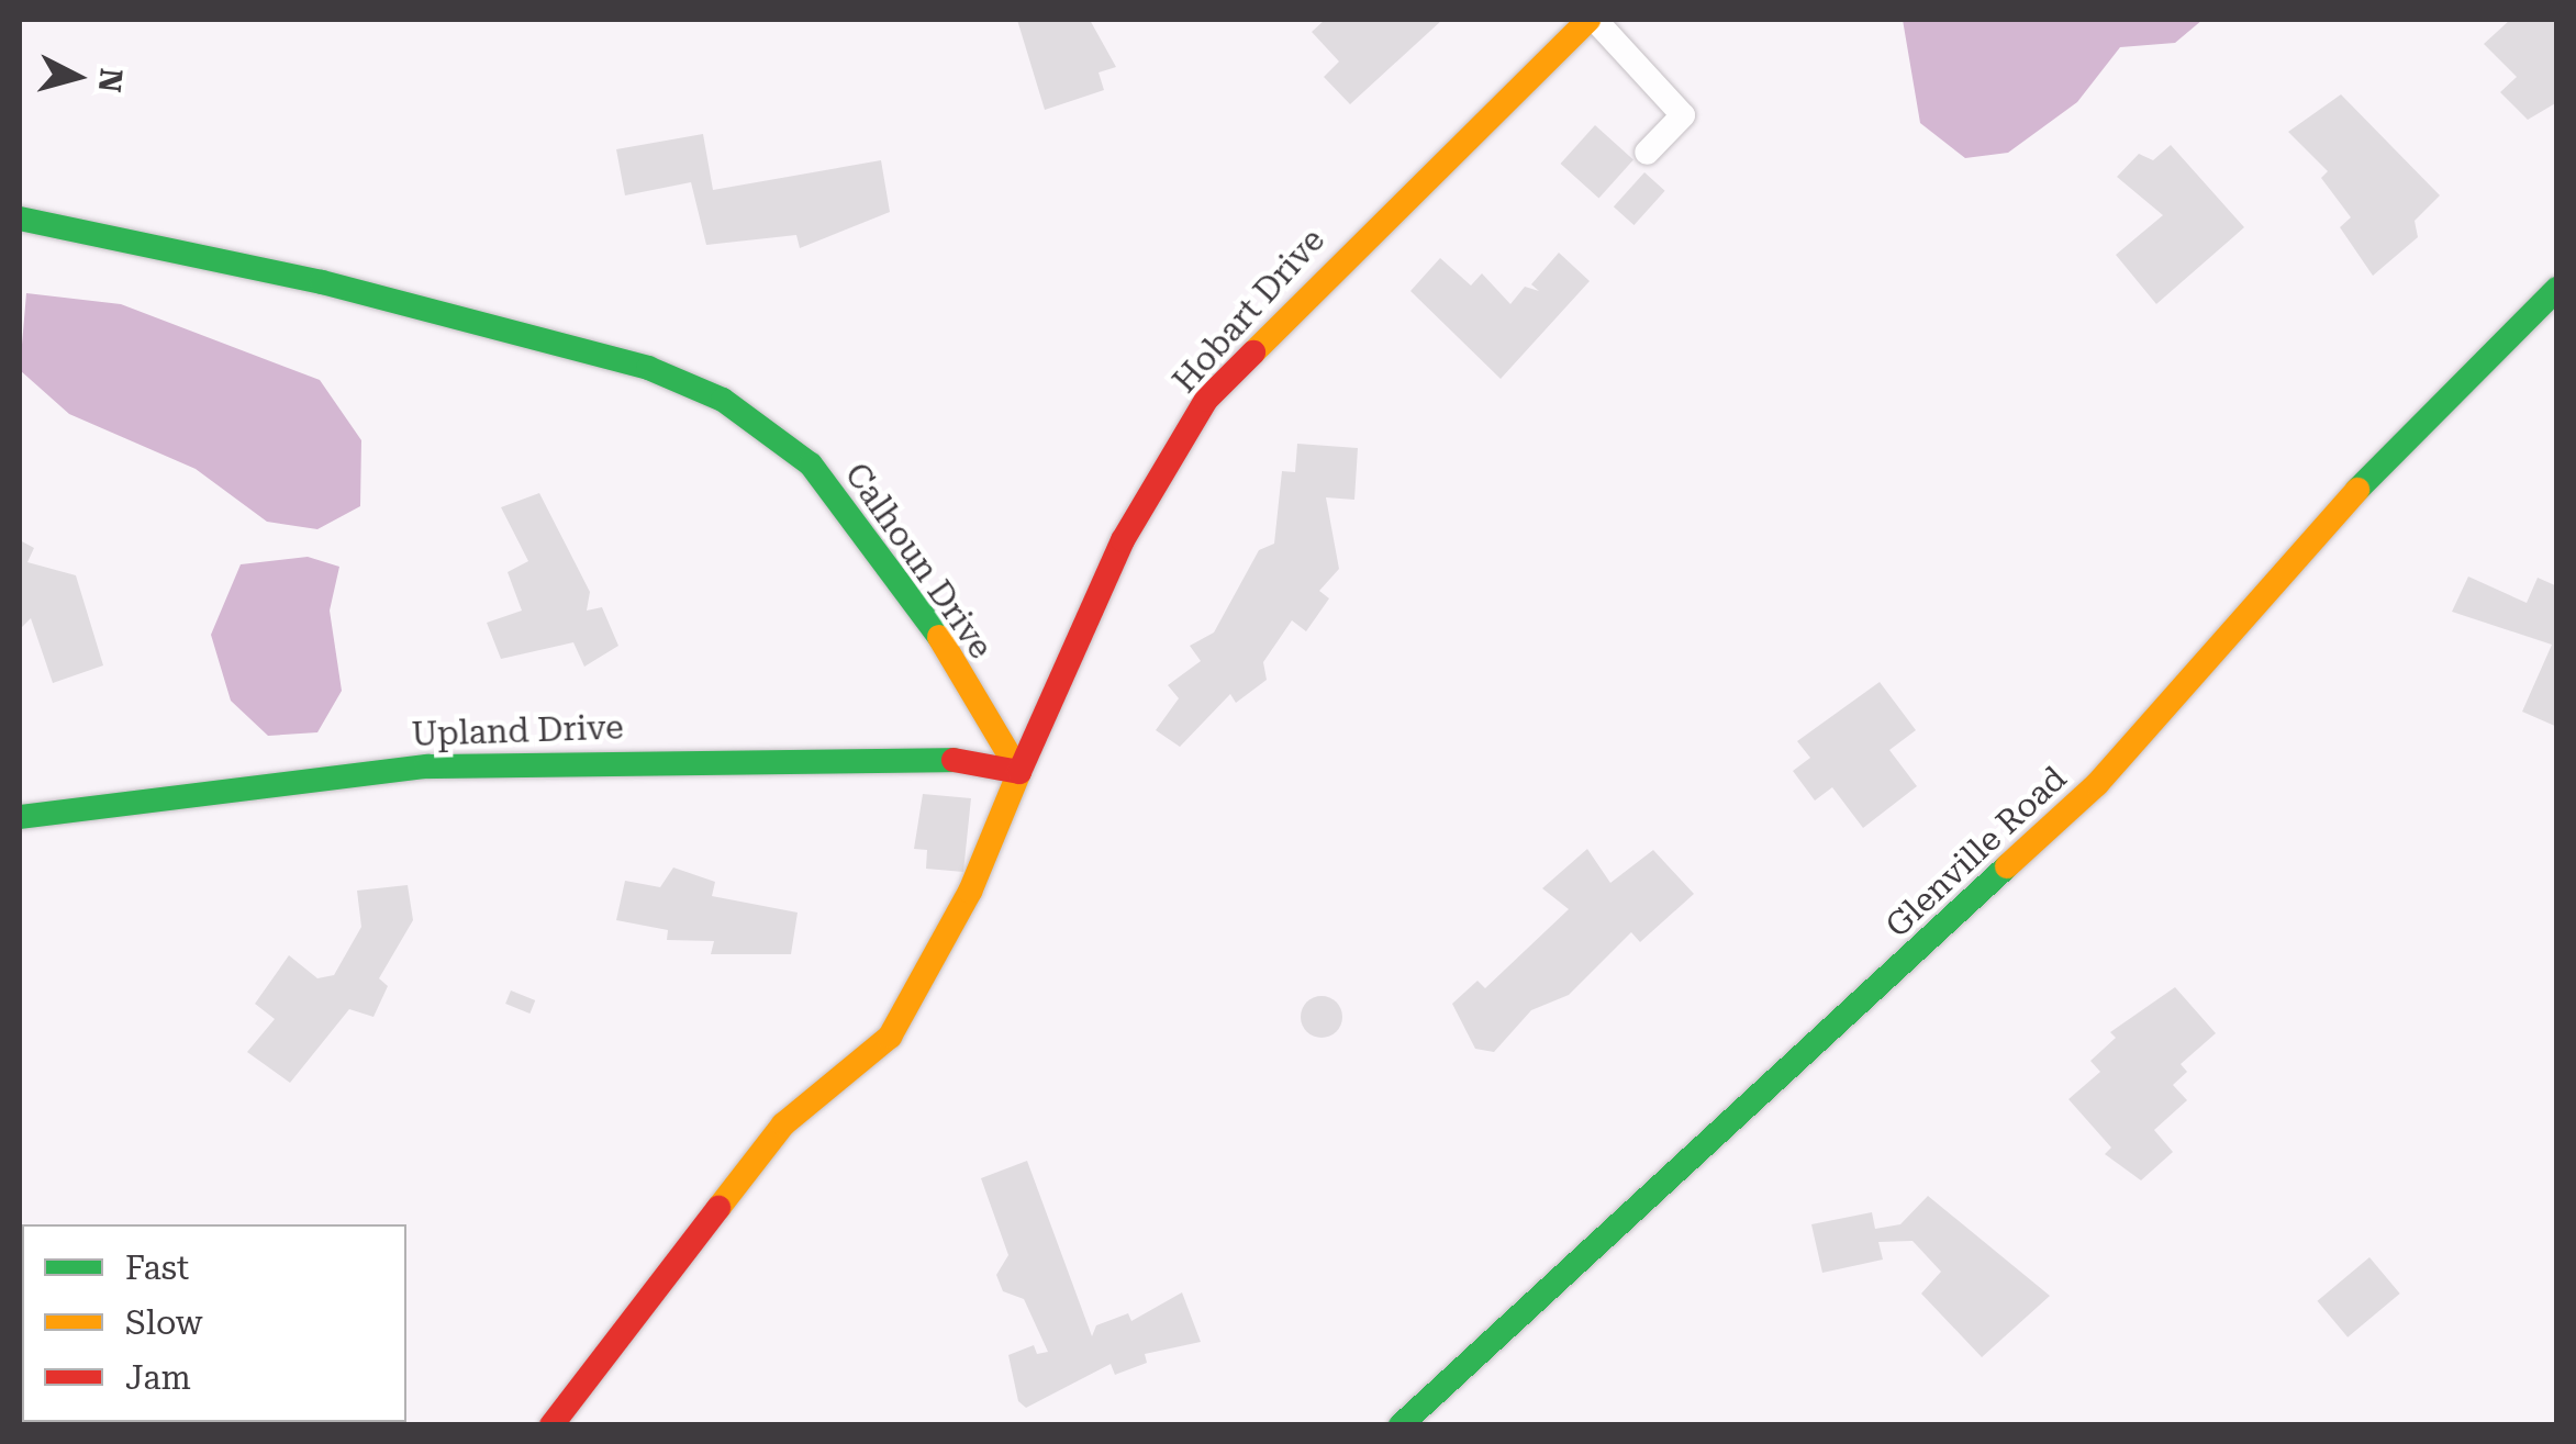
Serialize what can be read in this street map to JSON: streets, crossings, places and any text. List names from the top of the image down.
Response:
{
  "streets": {
    "street": [
      "Hobart Drive",
      "Calhoun Drive",
      "Upland Drive",
      "Glenville Road"
    ]
  },
  "crossings": [
    ["Hobart Drive", "Calhoun Drive"],
    ["Hobart Drive", "Upland Drive"],
    ["Calhoun Drive", "Upland Drive"]
  ],
  "legend": ["Fast", "Slow", "Jam"],
  "north": "right"
}
